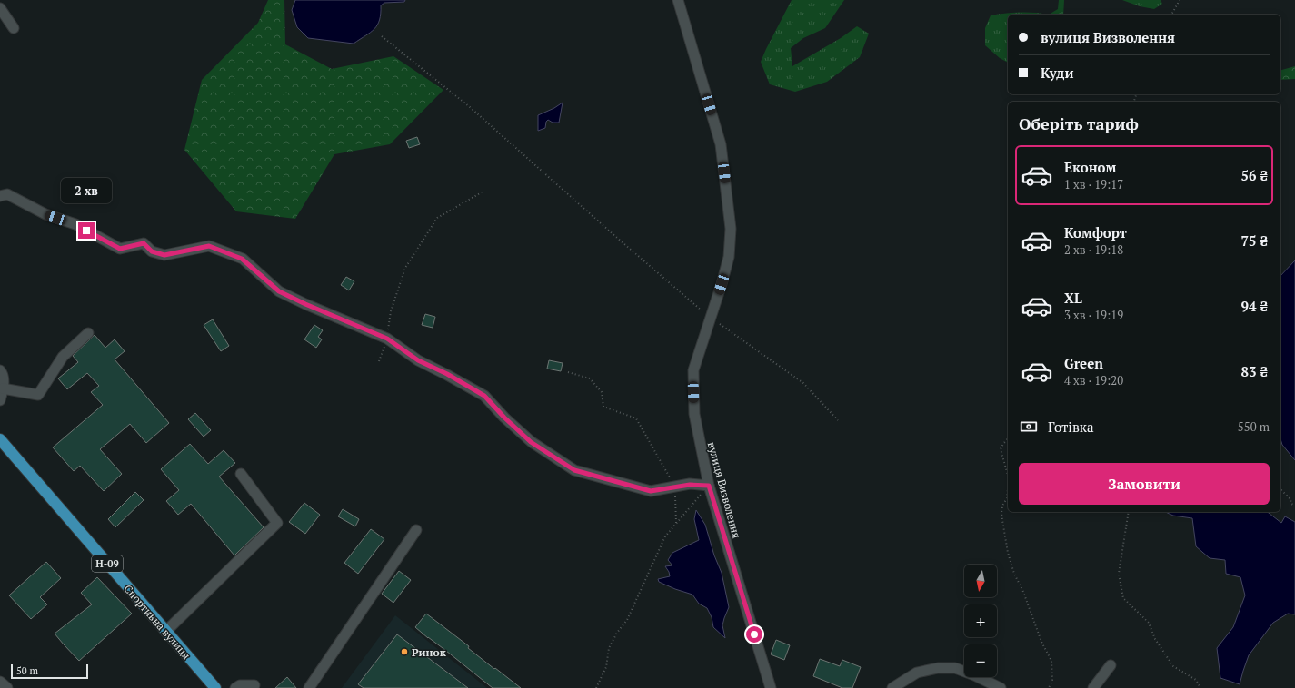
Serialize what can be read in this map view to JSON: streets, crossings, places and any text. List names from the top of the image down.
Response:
{
  "streets": {
    "main road": ["Н-09", "Спортивна вулиця"],
    "street": ["вулиця Визволення"]
  },
  "places": ["Ринок"],
  "scale_bar": "50 m",
  "north": "bottom",
  "page": {
    "banner": ["вулиця Визволення", "Куди"],
    "heading": "Оберіть тариф",
    "list": [
      {
        "name": "Економ",
        "note": "1 хв · 19:17",
        "value": "56 ₴"
      },
      {
        "name": "Комфорт",
        "note": "2 хв · 19:18",
        "value": "75 ₴"
      },
      {
        "name": "XL",
        "note": "3 хв · 19:19",
        "value": "94 ₴"
      },
      {
        "name": "Green",
        "note": "4 хв · 19:20",
        "value": "83 ₴"
      }
    ],
    "bubble": "2 хв",
    "pay": ["Готівка", "550 m"],
    "buttons": "Замовити",
    "map_buttons": ["+", "−"],
    "scale": "50 m"
  }
}
